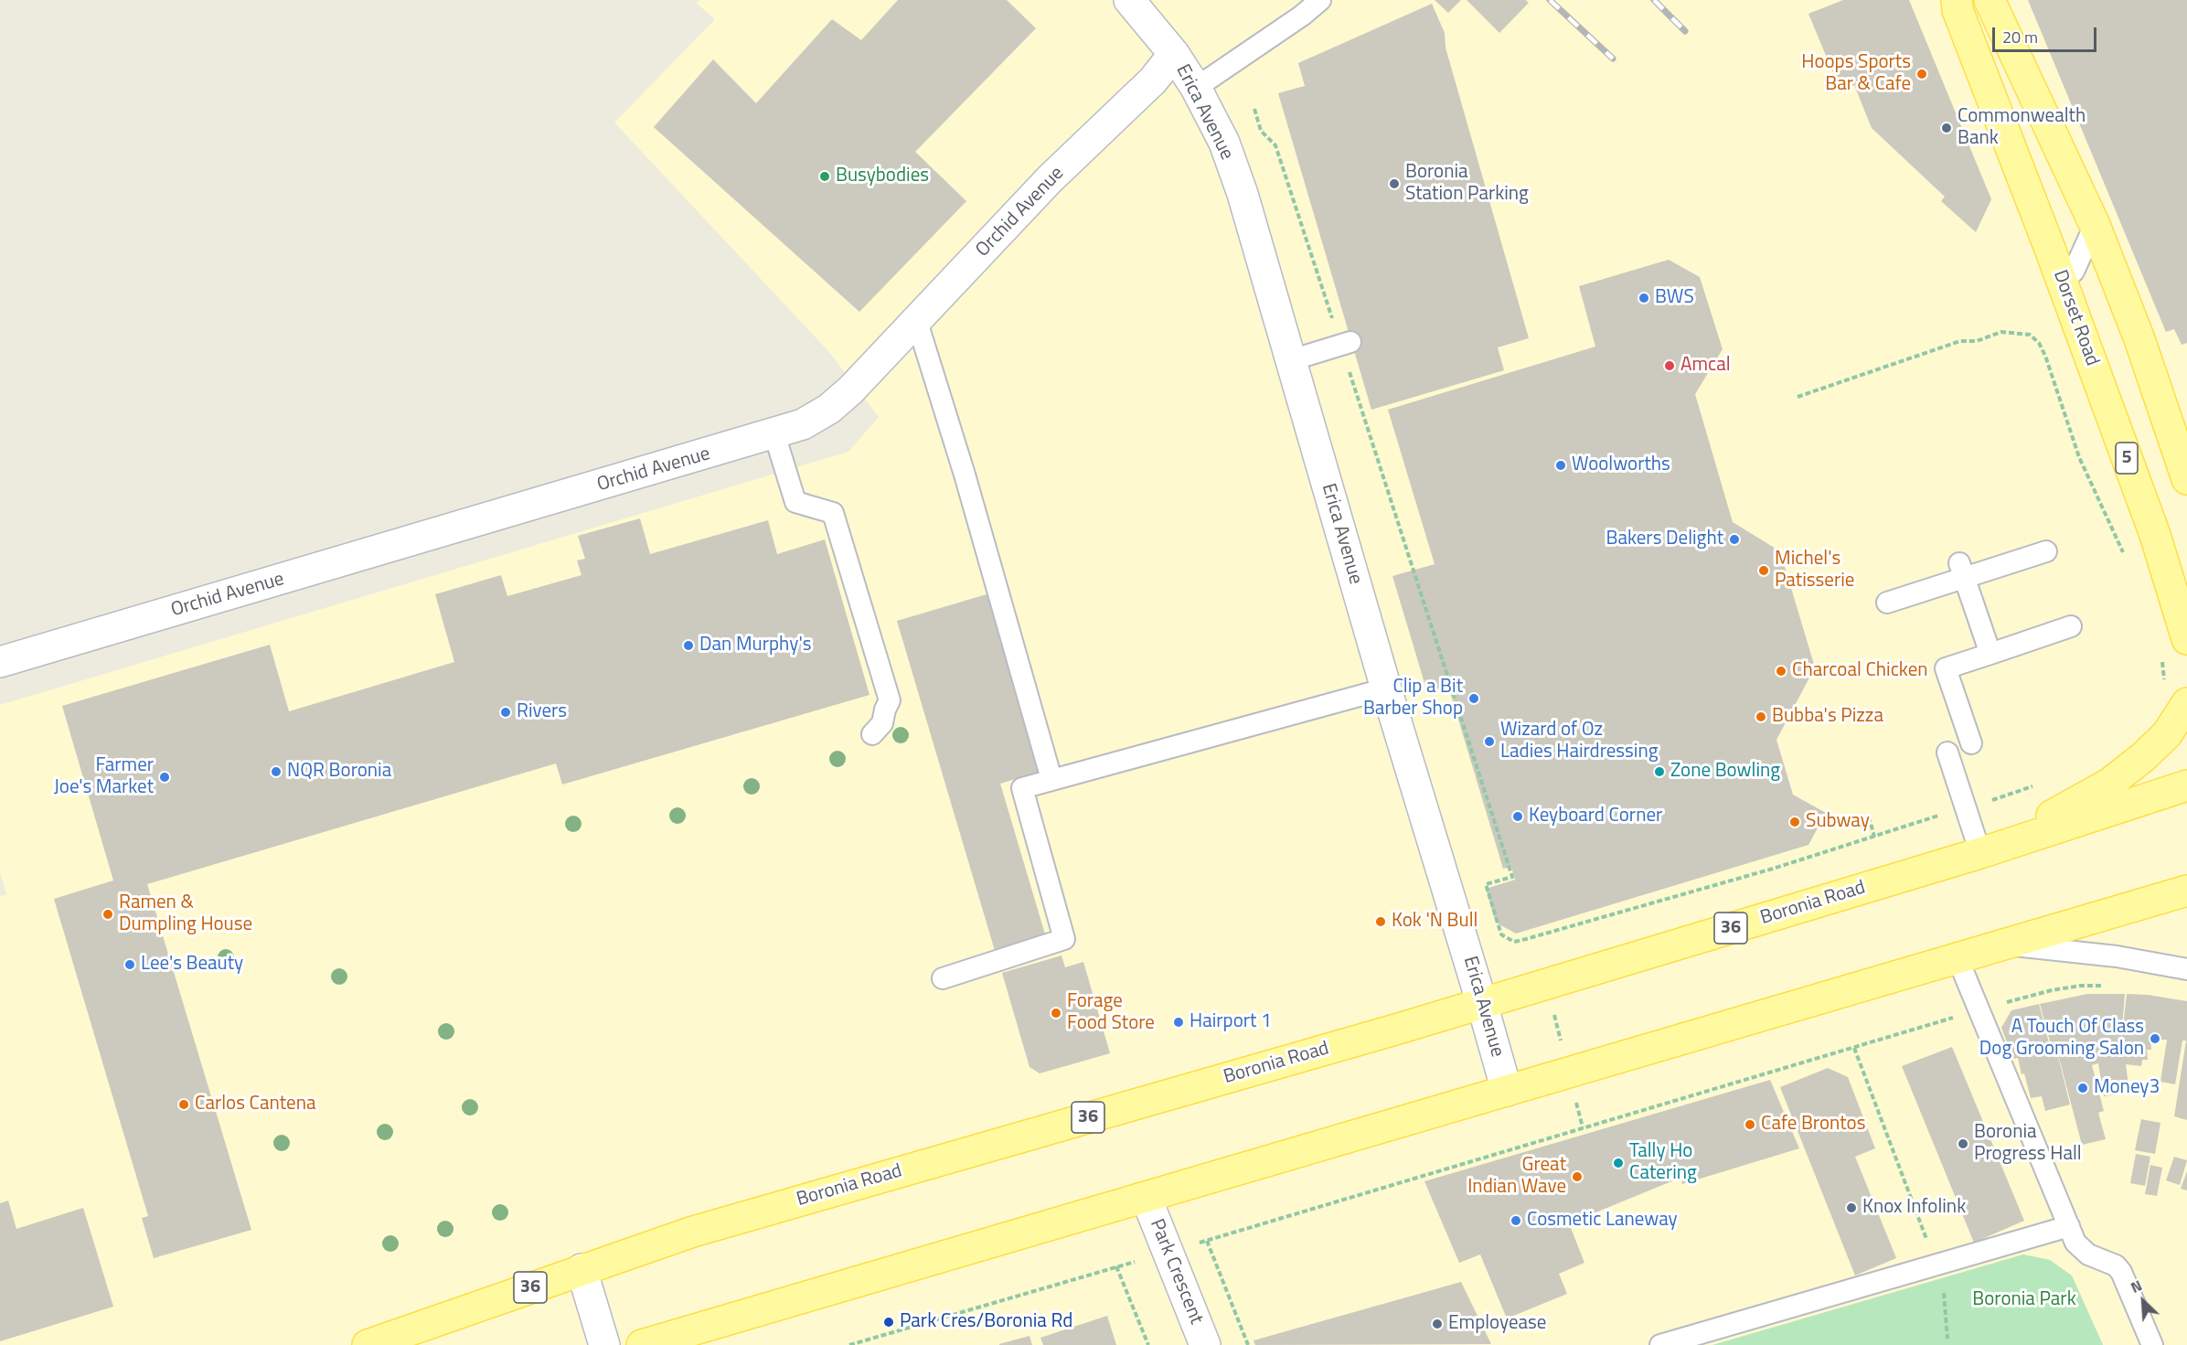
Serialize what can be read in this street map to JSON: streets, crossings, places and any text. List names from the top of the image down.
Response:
{
  "streets": {
    "main road": [
      "Dorset Road",
      "5",
      "Boronia Road",
      "36"
    ],
    "street": ["Erica Avenue", "Orchid Avenue", "Park Crescent"]
  },
  "crossings": [
    ["Erica Avenue", "Orchid Avenue"],
    ["Erica Avenue", "Boronia Road"]
  ],
  "parks": ["Boronia Park"],
  "places": [
    "Hoops Sports Bar & Cafe",
    "Commonwealth Bank",
    "Busybodies",
    "Boronia Station Parking",
    "BWS",
    "Amcal",
    "Woolworths",
    "Bakers Delight",
    "Michel's Patisserie",
    "Dan Murphy's",
    "Charcoal Chicken",
    "Clip a Bit Barber Shop",
    "Rivers",
    "Bubba's Pizza",
    "Wizard of Oz Ladies Hairdressing",
    "NQR Boronia",
    "Zone Bowling",
    "Farmer Joe's Market",
    "Keyboard Corner",
    "Subway",
    "Ramen & Dumpling House",
    "Kok 'N Bull",
    "Lee's Beauty",
    "Forage Food Store",
    "Hairport 1",
    "A Touch Of Class Dog Grooming Salon",
    "Money3",
    "Carlos Cantena",
    "Cafe Brontos",
    "Boronia Progress Hall",
    "Tally Ho Catering",
    "Great Indian Wave",
    "Knox Infolink",
    "Cosmetic Laneway",
    "Park Cres/Boronia Rd",
    "Employease"
  ],
  "scale_bar": "20 m",
  "north": "top left"
}
